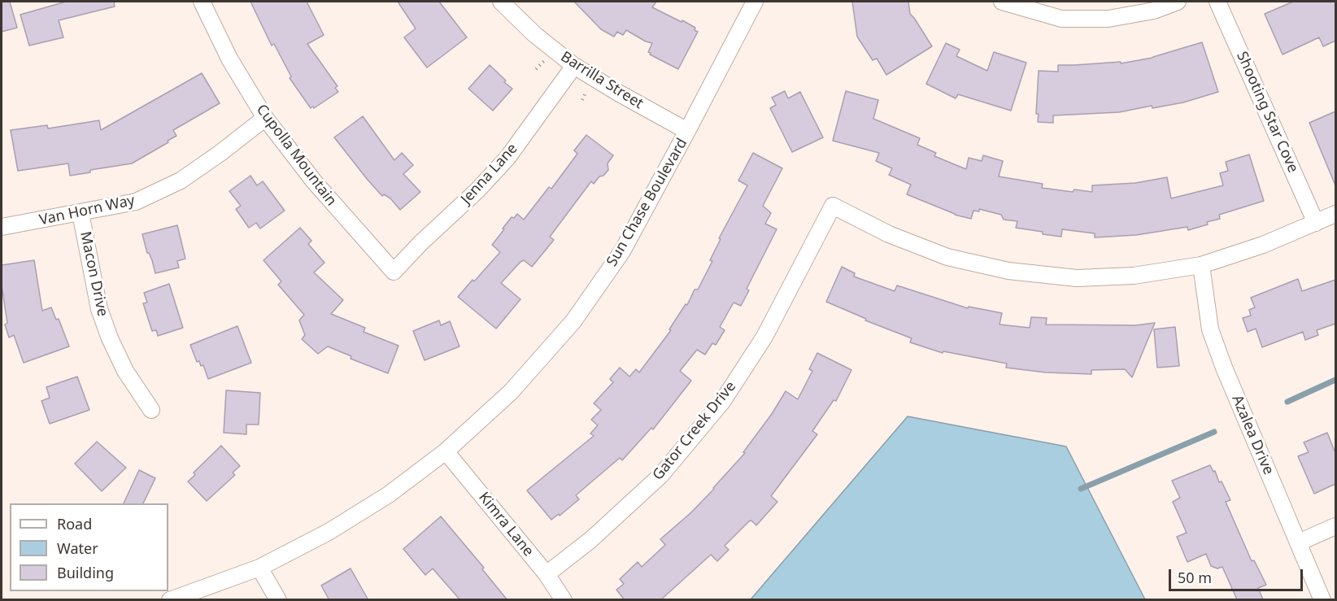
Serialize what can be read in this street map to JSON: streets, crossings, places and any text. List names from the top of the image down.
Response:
{
  "streets": {
    "street": [
      "Barrilla Street",
      "Shooting Star Cove",
      "Cupolla Mountain",
      "Jenna Lane",
      "Sun Chase Boulevard",
      "Van Horn Way",
      "Macon Drive",
      "Gator Creek Drive",
      "Azalea Drive",
      "Kimra Lane"
    ]
  },
  "crossings": [
    ["Barrilla Street", "Jenna Lane"],
    ["Barrilla Street", "Sun Chase Boulevard"],
    ["Cupolla Mountain", "Jenna Lane"],
    ["Cupolla Mountain", "Van Horn Way"],
    ["Sun Chase Boulevard", "Kimra Lane"],
    ["Van Horn Way", "Macon Drive"],
    ["Gator Creek Drive", "Azalea Drive"],
    ["Gator Creek Drive", "Kimra Lane"]
  ],
  "legend": ["Road", "Water", "Building"],
  "scale_bar": "50 m"
}
